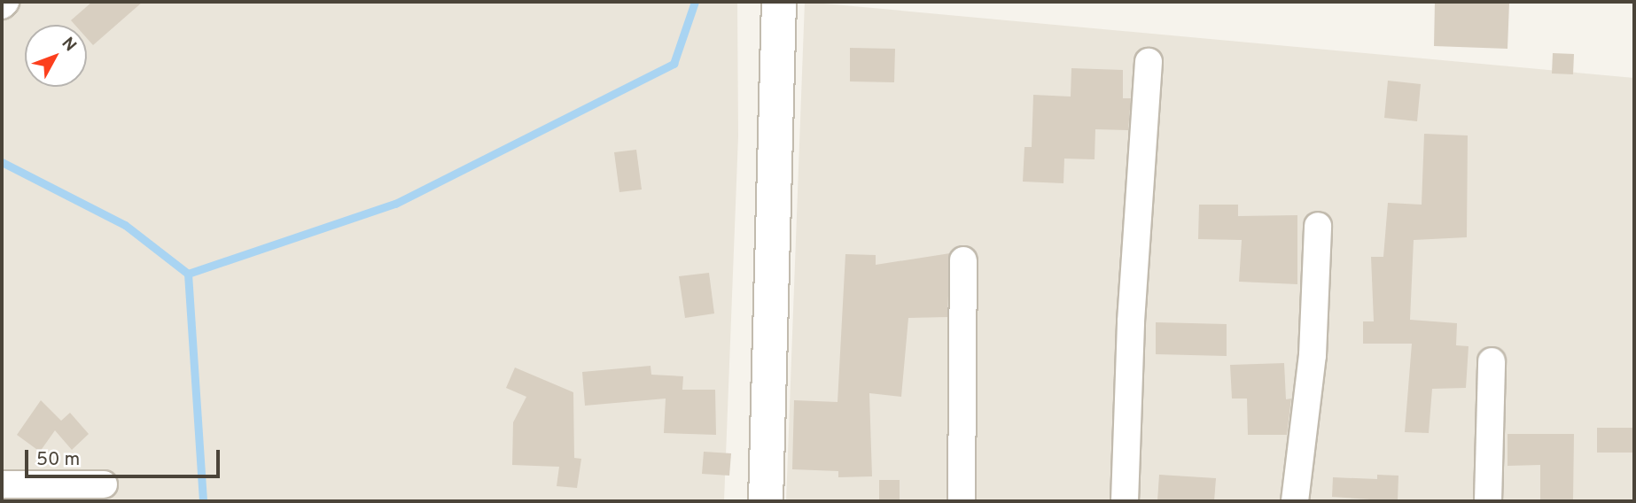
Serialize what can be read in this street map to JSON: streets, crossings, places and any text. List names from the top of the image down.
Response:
{
  "scale_bar": "50 m",
  "north": "top right"
}
